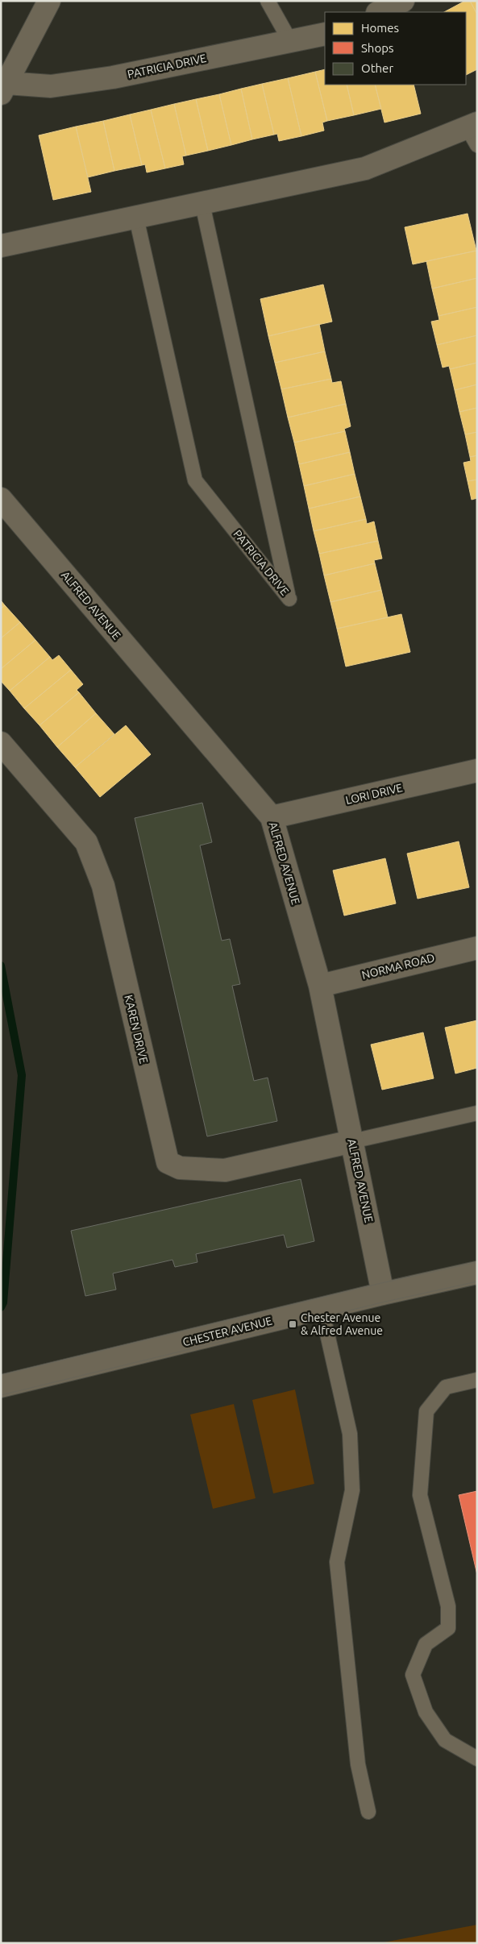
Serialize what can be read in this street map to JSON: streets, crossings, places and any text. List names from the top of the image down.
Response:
{
  "streets": {
    "street": [
      "PATRICIA DRIVE",
      "ALFRED AVENUE",
      "LORI DRIVE",
      "NORMA ROAD",
      "KAREN DRIVE",
      "CHESTER AVENUE"
    ]
  },
  "crossings": [
    ["ALFRED AVENUE", "LORI DRIVE"],
    ["ALFRED AVENUE", "NORMA ROAD"],
    ["ALFRED AVENUE", "KAREN DRIVE"],
    ["ALFRED AVENUE", "CHESTER AVENUE"]
  ],
  "places": {
    "transit": ["Chester Avenue & Alfred Avenue"]
  },
  "legend": ["Homes", "Shops", "Other"]
}
